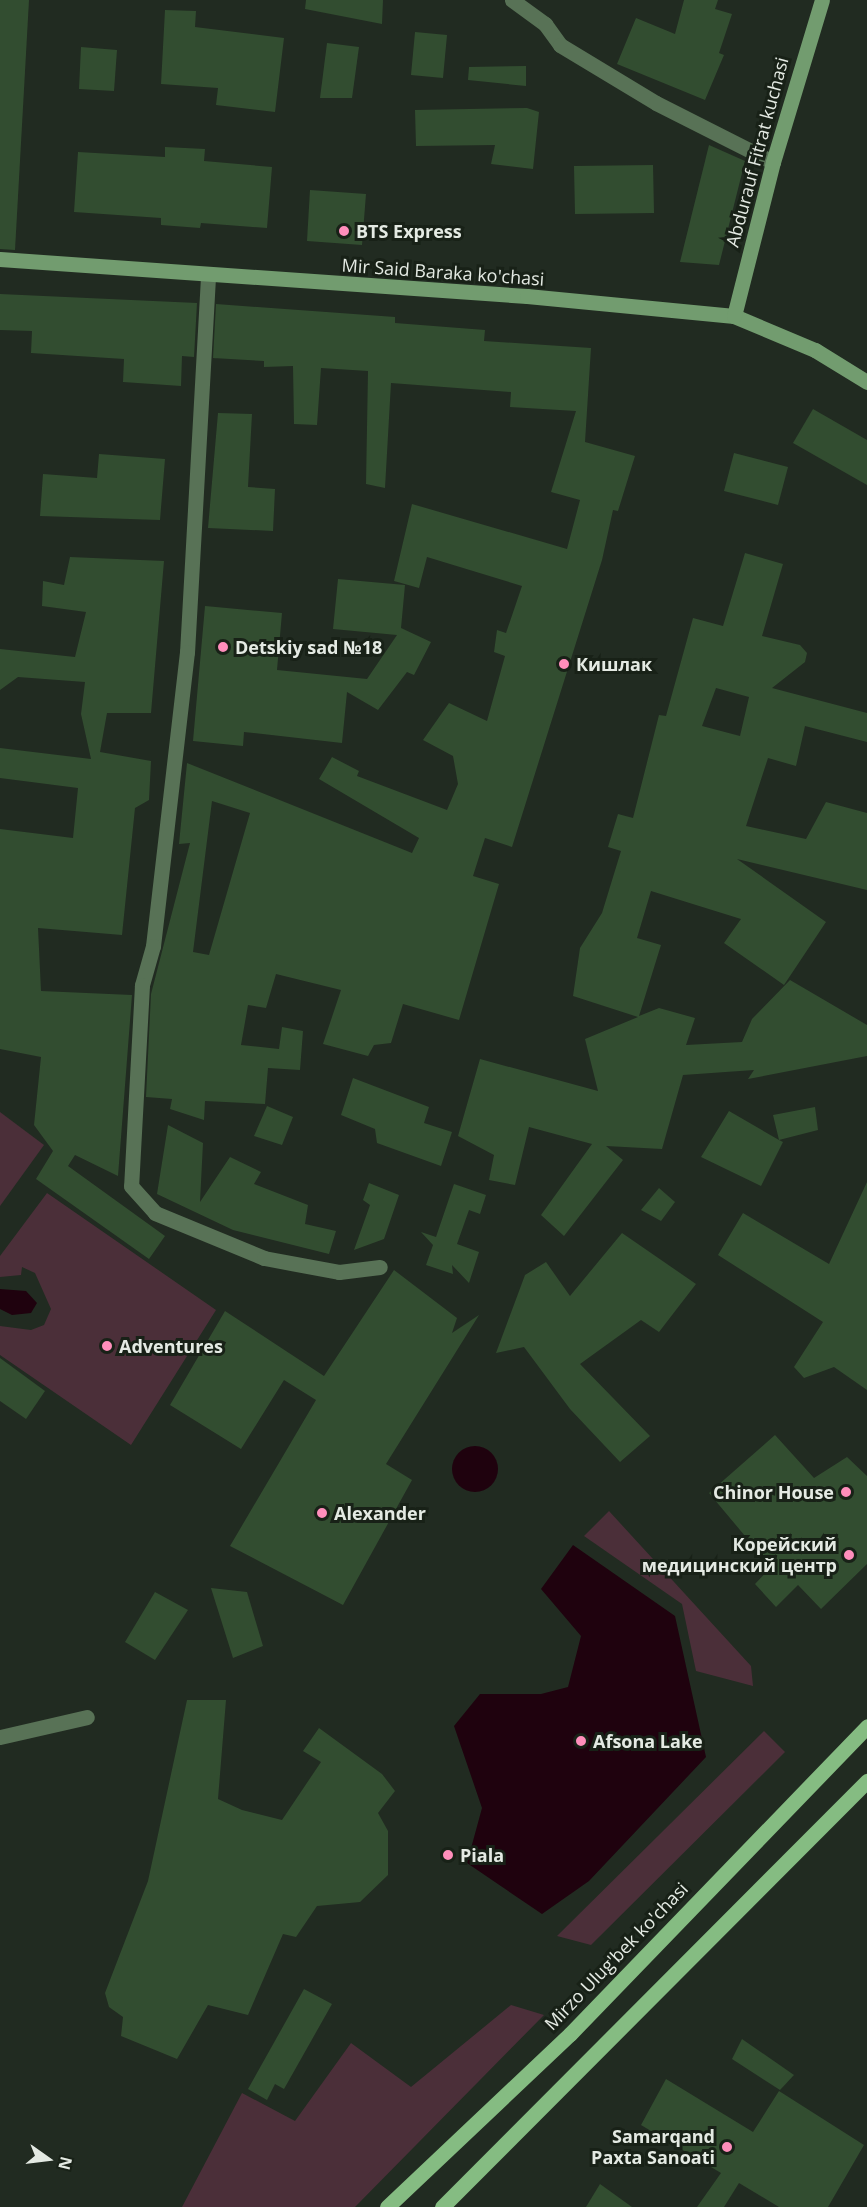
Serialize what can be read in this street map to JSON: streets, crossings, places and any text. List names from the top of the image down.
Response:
{
  "streets": {
    "main road": ["Mirzo Ulug'bek ko'chasi"],
    "street": ["Abdurauf Fitrat kuchasi", "Mir Said Baraka ko'chasi"]
  },
  "crossings": [
    ["Abdurauf Fitrat kuchasi", "Mir Said Baraka ko'chasi"]
  ],
  "places": [
    "BTS Express",
    "Detskiy sad №18",
    "Кишлак",
    "Adventures",
    "Chinor House",
    "Alexander",
    "Корейский медицинский центр",
    "Afsona Lake",
    "Piala",
    "Samarqand Paxta Sanoati"
  ],
  "north": "right"
}
